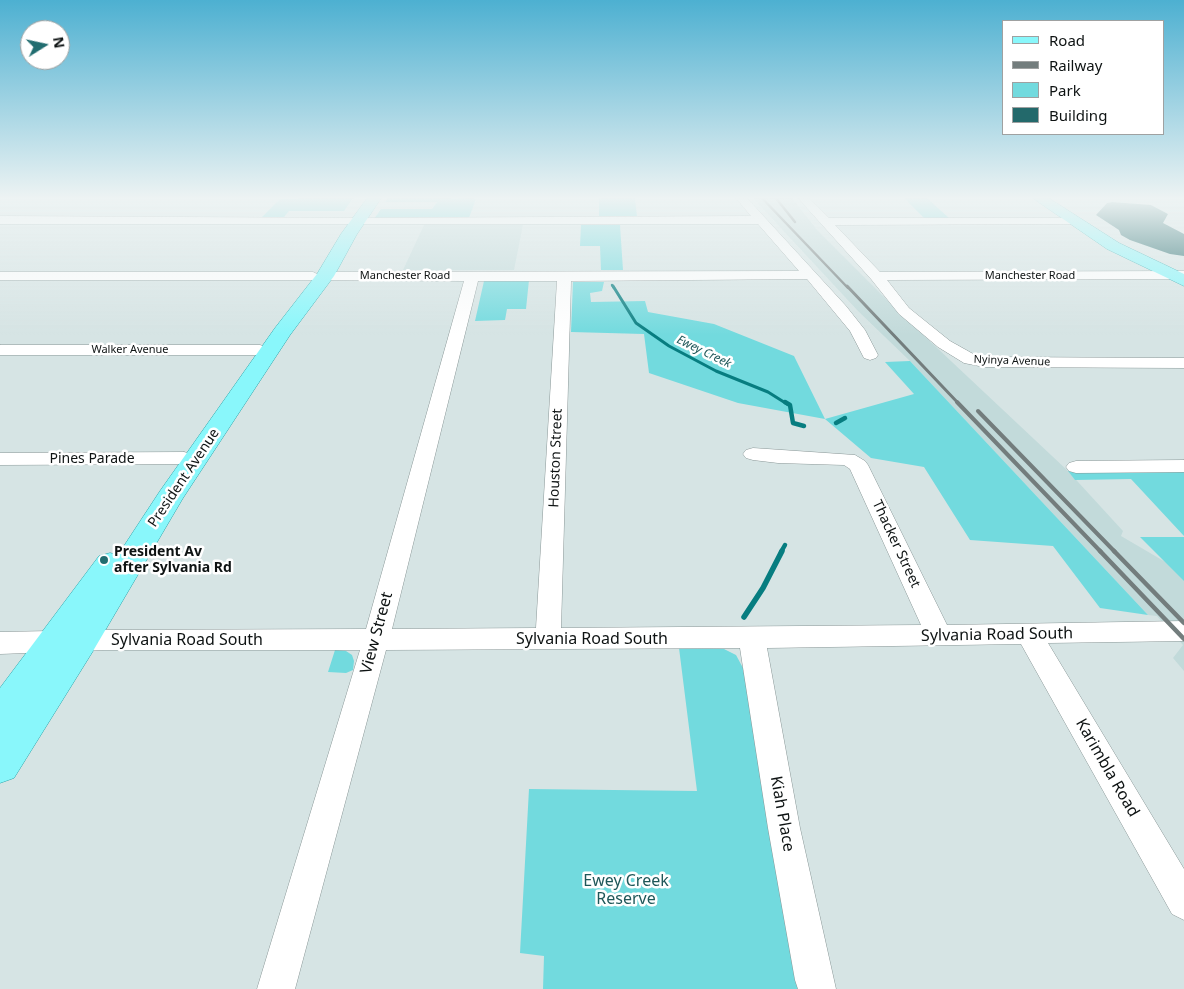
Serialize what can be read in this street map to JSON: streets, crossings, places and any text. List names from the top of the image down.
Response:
{
  "streets": {
    "main road": ["President Avenue"],
    "street": [
      "Manchester Road",
      "Walker Avenue",
      "Nyinya Avenue",
      "Houston Street",
      "Pines Parade",
      "Thacker Street",
      "View Street",
      "Sylvania Road South",
      "Karimbla Road",
      "Kiah Place"
    ]
  },
  "crossings": [
    ["Manchester Road", "Nyinya Avenue"],
    ["Manchester Road", "Houston Street"],
    ["Manchester Road", "President Avenue"],
    ["Manchester Road", "View Street"],
    ["Walker Avenue", "President Avenue"],
    ["Houston Street", "Sylvania Road South"],
    ["Pines Parade", "President Avenue"],
    ["President Avenue", "Sylvania Road South"],
    ["Thacker Street", "Sylvania Road South"],
    ["View Street", "Sylvania Road South"],
    ["Sylvania Road South", "Karimbla Road"],
    ["Sylvania Road South", "Kiah Place"]
  ],
  "water": ["Ewey Creek"],
  "parks": ["Ewey Creek Reserve"],
  "places": ["President Av after Sylvania Rd"],
  "legend": [
    "Road",
    "Railway",
    "Park",
    "Building"
  ],
  "north": "right"
}
